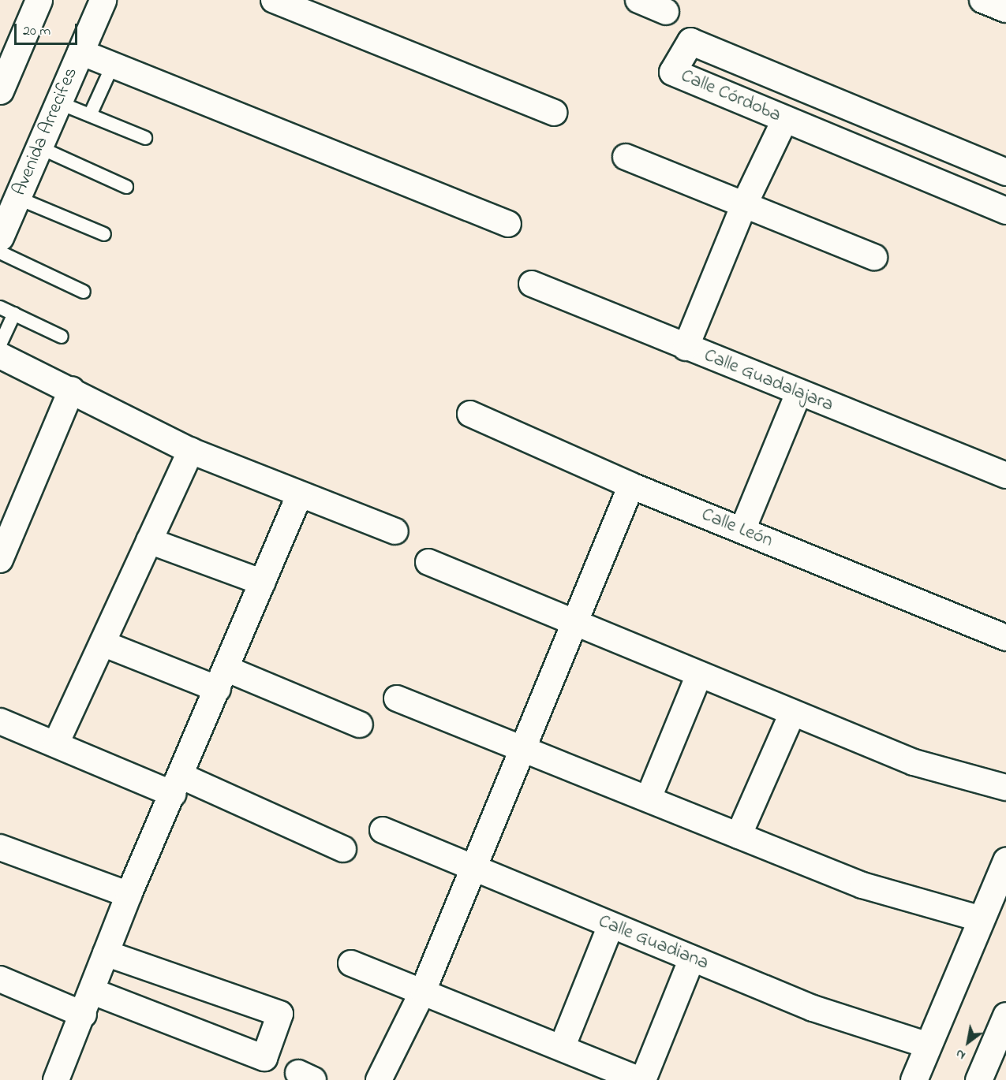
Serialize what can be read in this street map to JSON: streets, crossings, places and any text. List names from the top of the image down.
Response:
{
  "streets": {
    "street": [
      "Calle Córdoba",
      "Avenida Arrecifes",
      "Calle Guadalajara",
      "Calle León",
      "Calle Guadiana"
    ]
  },
  "scale_bar": "20 m",
  "north": "bottom left"
}
